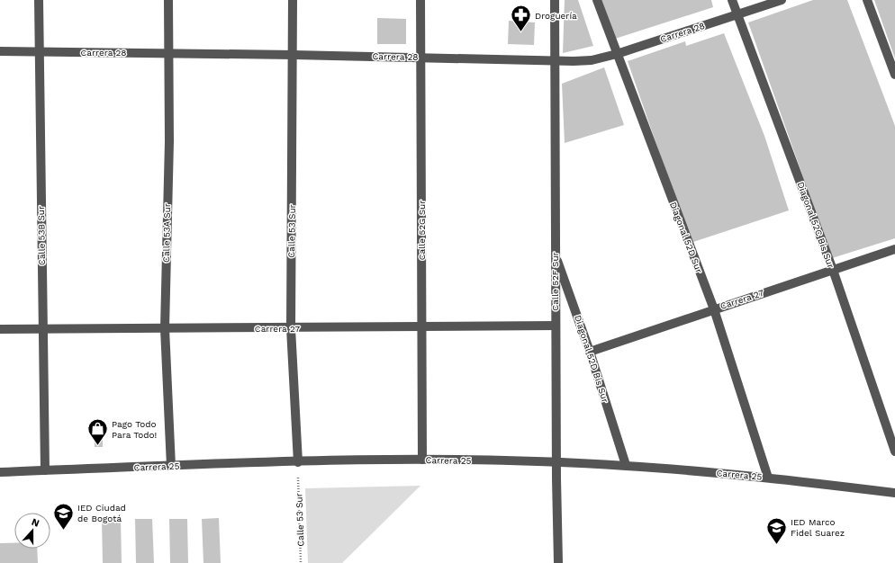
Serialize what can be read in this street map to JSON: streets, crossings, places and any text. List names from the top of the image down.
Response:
{
  "streets": {
    "street": [
      "Carrera 28",
      "Diagonal 52C Bis Sur",
      "Calle 52G Sur",
      "Calle 53 Sur",
      "Calle 53A Sur",
      "Calle 53B Sur",
      "Diagonal 52D Sur",
      "Calle 52F Sur",
      "Carrera 27",
      "Diagonal 52D Bis Sur",
      "Carrera 25"
    ]
  },
  "crossings": [
    ["Carrera 28", "Diagonal 52C Bis Sur"],
    ["Carrera 28", "Calle 52G Sur"],
    ["Carrera 28", "Calle 53 Sur"],
    ["Carrera 28", "Calle 53A Sur"],
    ["Carrera 28", "Calle 53B Sur"],
    ["Carrera 28", "Diagonal 52D Sur"],
    ["Carrera 28", "Calle 52F Sur"],
    ["Diagonal 52C Bis Sur", "Carrera 27"],
    ["Calle 52G Sur", "Carrera 27"],
    ["Calle 52G Sur", "Carrera 25"],
    ["Calle 53 Sur", "Carrera 27"],
    ["Calle 53 Sur", "Carrera 25"],
    ["Calle 53A Sur", "Carrera 27"],
    ["Calle 53A Sur", "Carrera 25"],
    ["Calle 53B Sur", "Carrera 27"],
    ["Calle 53B Sur", "Carrera 25"],
    ["Diagonal 52D Sur", "Carrera 27"],
    ["Diagonal 52D Sur", "Carrera 25"],
    ["Calle 52F Sur", "Carrera 27"],
    ["Calle 52F Sur", "Diagonal 52D Bis Sur"],
    ["Calle 52F Sur", "Carrera 25"],
    ["Carrera 27", "Diagonal 52D Bis Sur"],
    ["Diagonal 52D Bis Sur", "Carrera 25"]
  ],
  "places": {
    "pharmacy": ["Droguería"],
    "shop": ["Pago Todo Para Todo!"],
    "school or university": ["IED Ciudad de Bogotá", "IED Marco Fidel Suarez"]
  },
  "north": "top"
}
